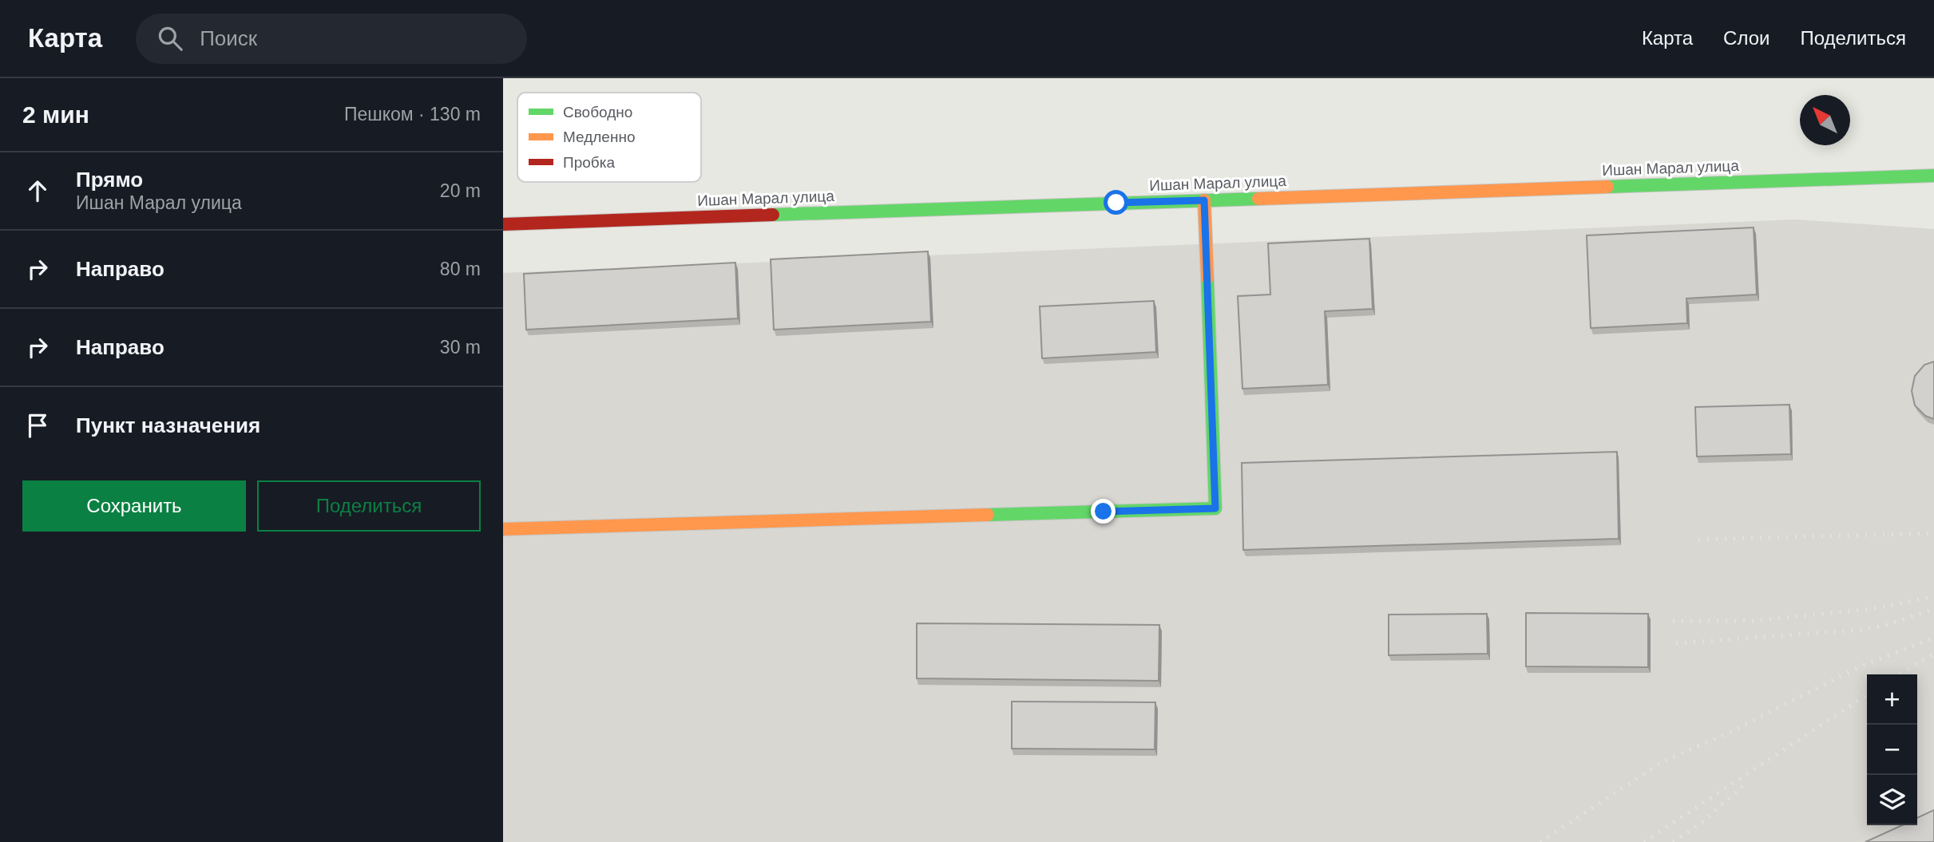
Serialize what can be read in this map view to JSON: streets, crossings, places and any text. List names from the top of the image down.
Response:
{
  "streets": {
    "main road": ["Ишан Марал улица"]
  },
  "legend": ["Свободно", "Медленно", "Пробка"],
  "north": "top left",
  "page": {
    "header": "Карта",
    "search": "Поиск",
    "nav": ["Карта", "Слои", "Поделиться"],
    "heading": ["2 мин", "Пешком · 130 m"],
    "list": [
      ["Прямо", "Ишан Марал улица", "20 m"],
      ["Направо", "80 m"],
      ["Направо", "30 m"],
      "Пункт назначения"
    ],
    "buttons": ["Сохранить", "Поделиться"],
    "map_buttons": ["+", "−"]
  }
}
